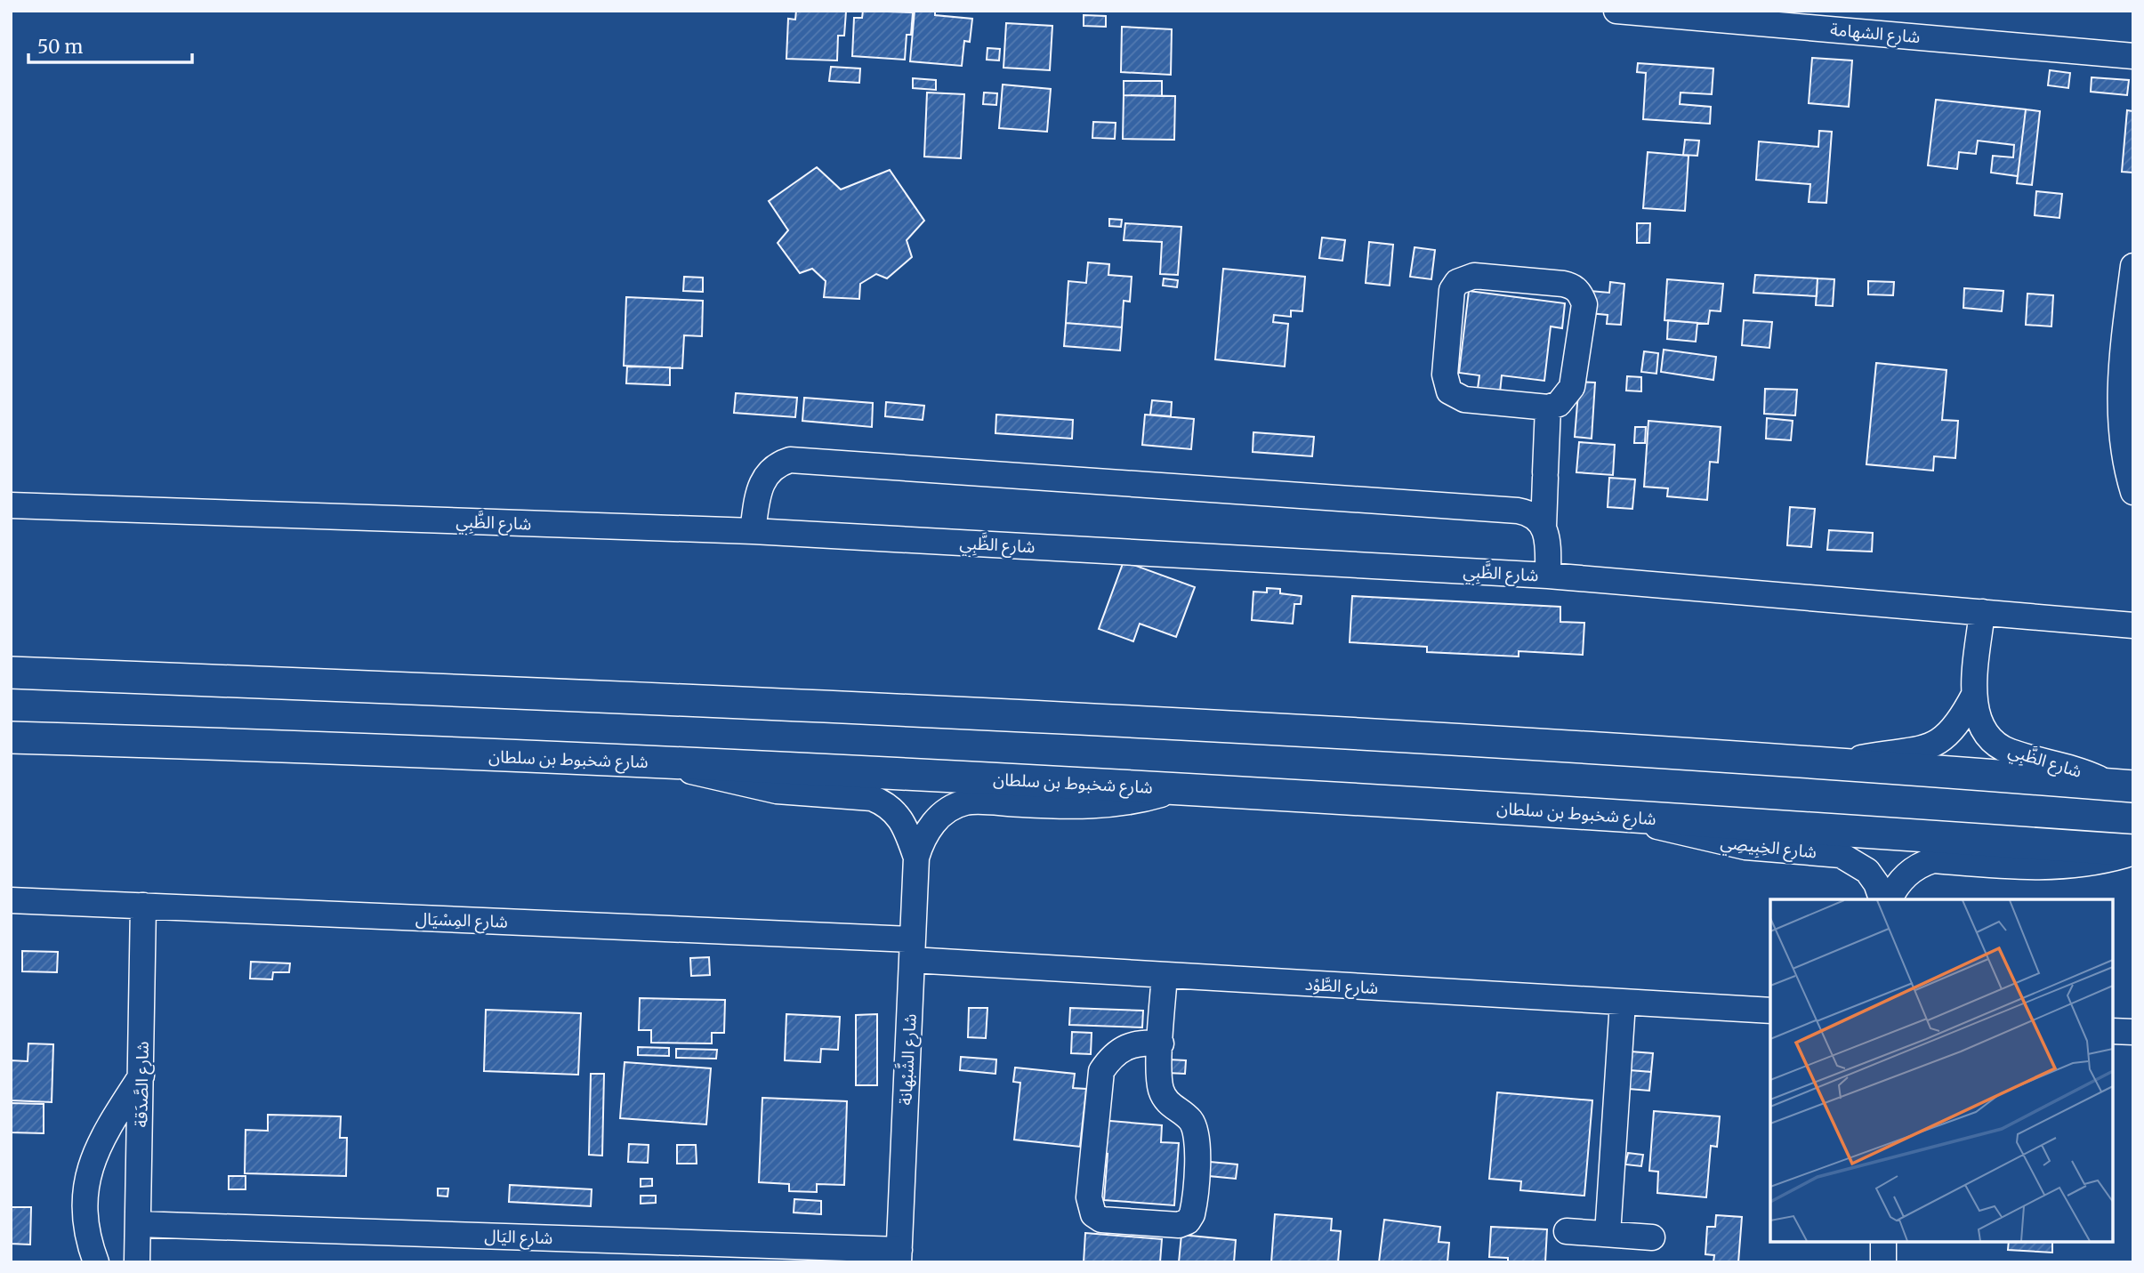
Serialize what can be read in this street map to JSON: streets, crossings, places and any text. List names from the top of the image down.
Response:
{
  "streets": {
    "main road": ["شارع شخبوط بن سلطان"],
    "street": [
      "شارع الشهامة",
      "شارع الظَّبِي",
      "شارع الخِبِيصِي",
      "شارع المِسْيَال",
      "شارع الطَّوْد",
      "شارع الشَّبْهانة",
      "شارع الصَّدَقة",
      "شارع اليَال"
    ]
  },
  "crossings": [
    ["شارع شخبوط بن سلطان", "شارع الخِبِيصِي"],
    ["شارع شخبوط بن سلطان", "شارع الشَّبْهانة"],
    ["شارع المِسْيَال", "شارع الطَّوْد"],
    ["شارع المِسْيَال", "شارع الشَّبْهانة"],
    ["شارع المِسْيَال", "شارع الصَّدَقة"],
    ["شارع الطَّوْد", "شارع الشَّبْهانة"],
    ["شارع الشَّبْهانة", "شارع اليَال"],
    ["شارع الصَّدَقة", "شارع اليَال"]
  ],
  "scale_bar": "50 m"
}
